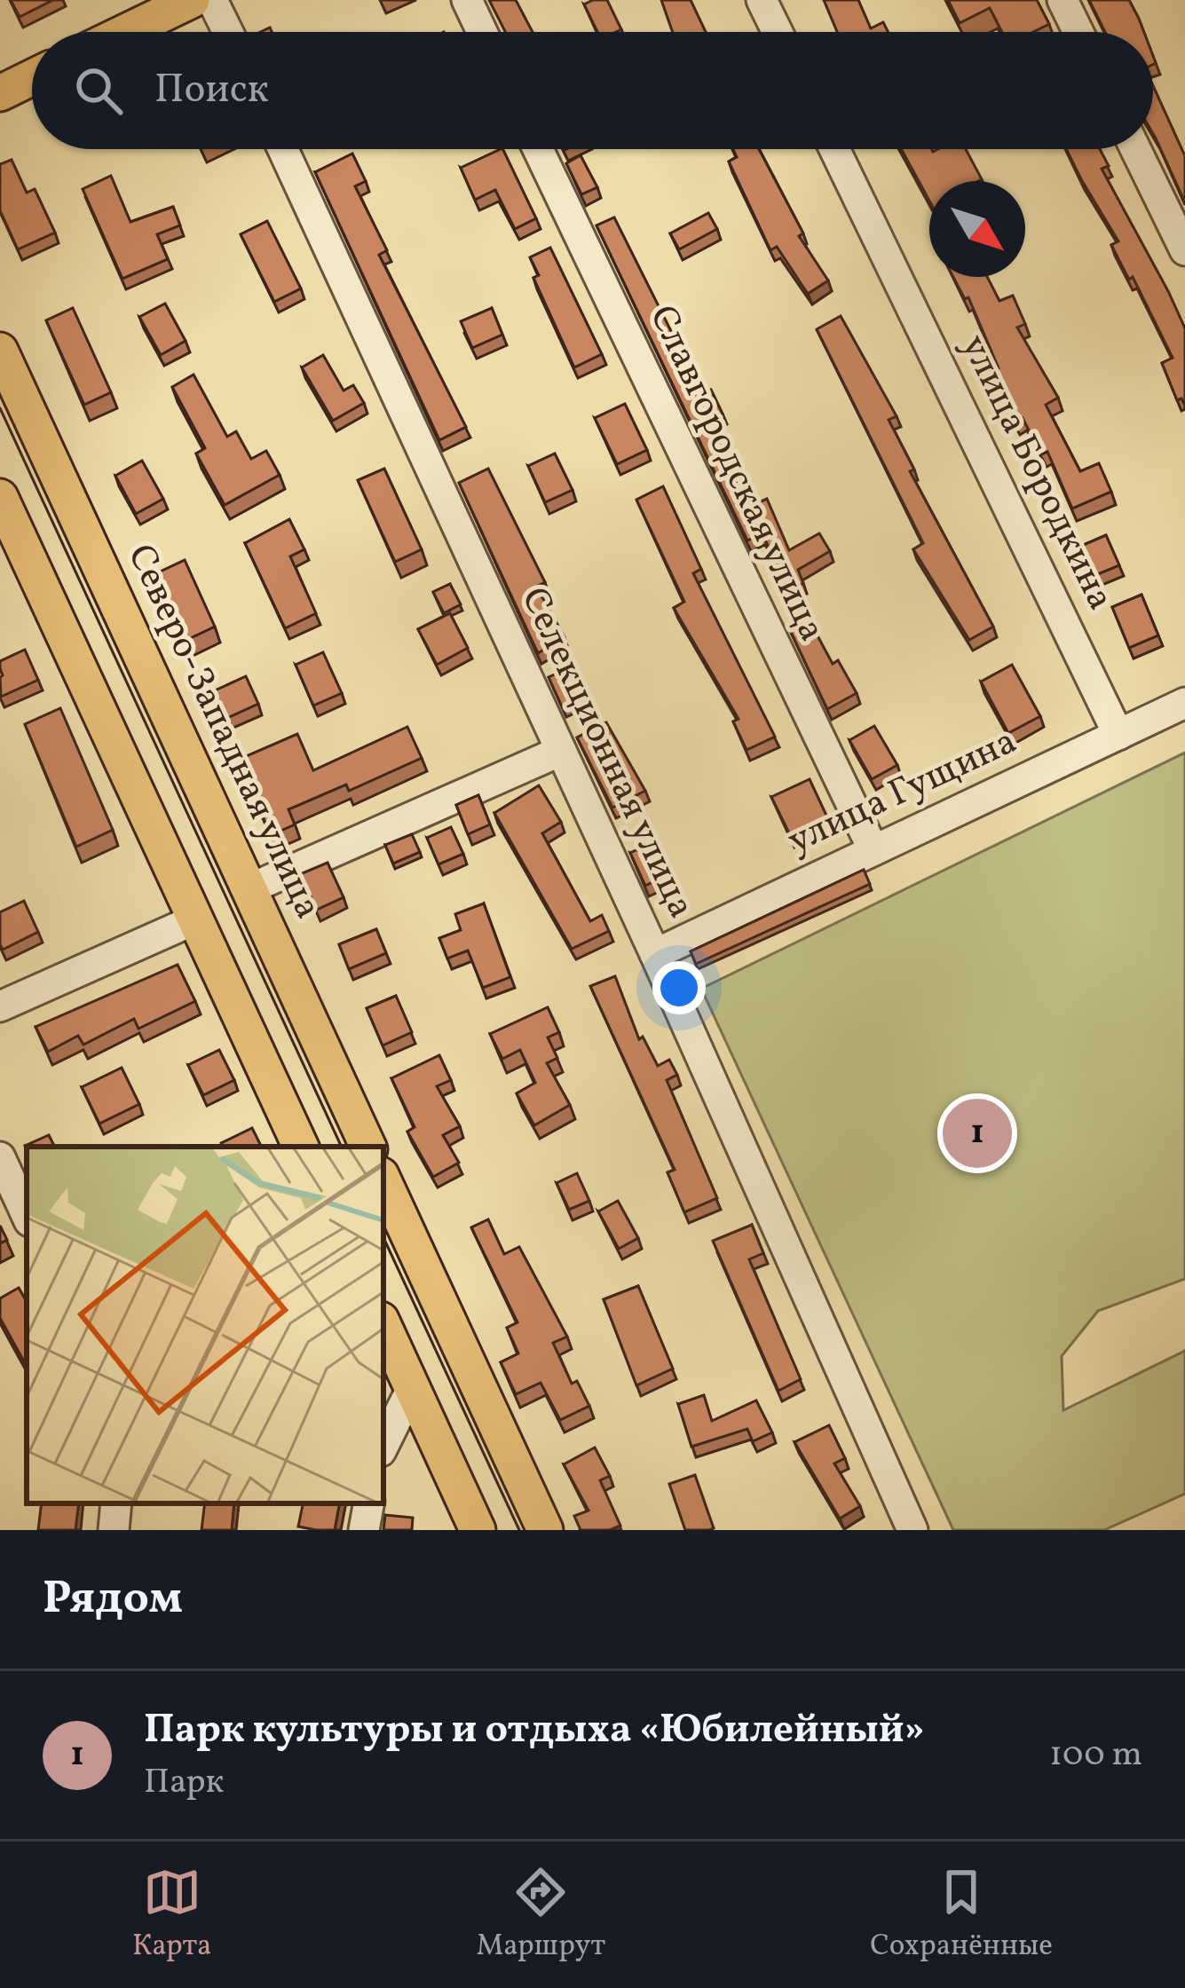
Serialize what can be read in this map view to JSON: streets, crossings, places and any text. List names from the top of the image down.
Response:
{
  "streets": {
    "main road": ["Северо-Западная улица"],
    "street": [
      "улица Бородкина",
      "Славгородская улица",
      "Селекционная улица",
      "улица Гущина"
    ]
  },
  "crossings": [
    ["улица Бородкина", "улица Гущина"],
    ["Славгородская улица", "улица Гущина"],
    ["Селекционная улица", "улица Гущина"]
  ],
  "north": "bottom right",
  "page": {
    "search": "Поиск",
    "pins": "1",
    "heading": "Рядом",
    "list": [
      {
        "mark": "1",
        "name": "Парк культуры и отдыха «Юбилейный»",
        "note": "Парк",
        "value": "100 m"
      }
    ],
    "nav": ["Карта", "Маршрут", "Сохранённые"]
  }
}
